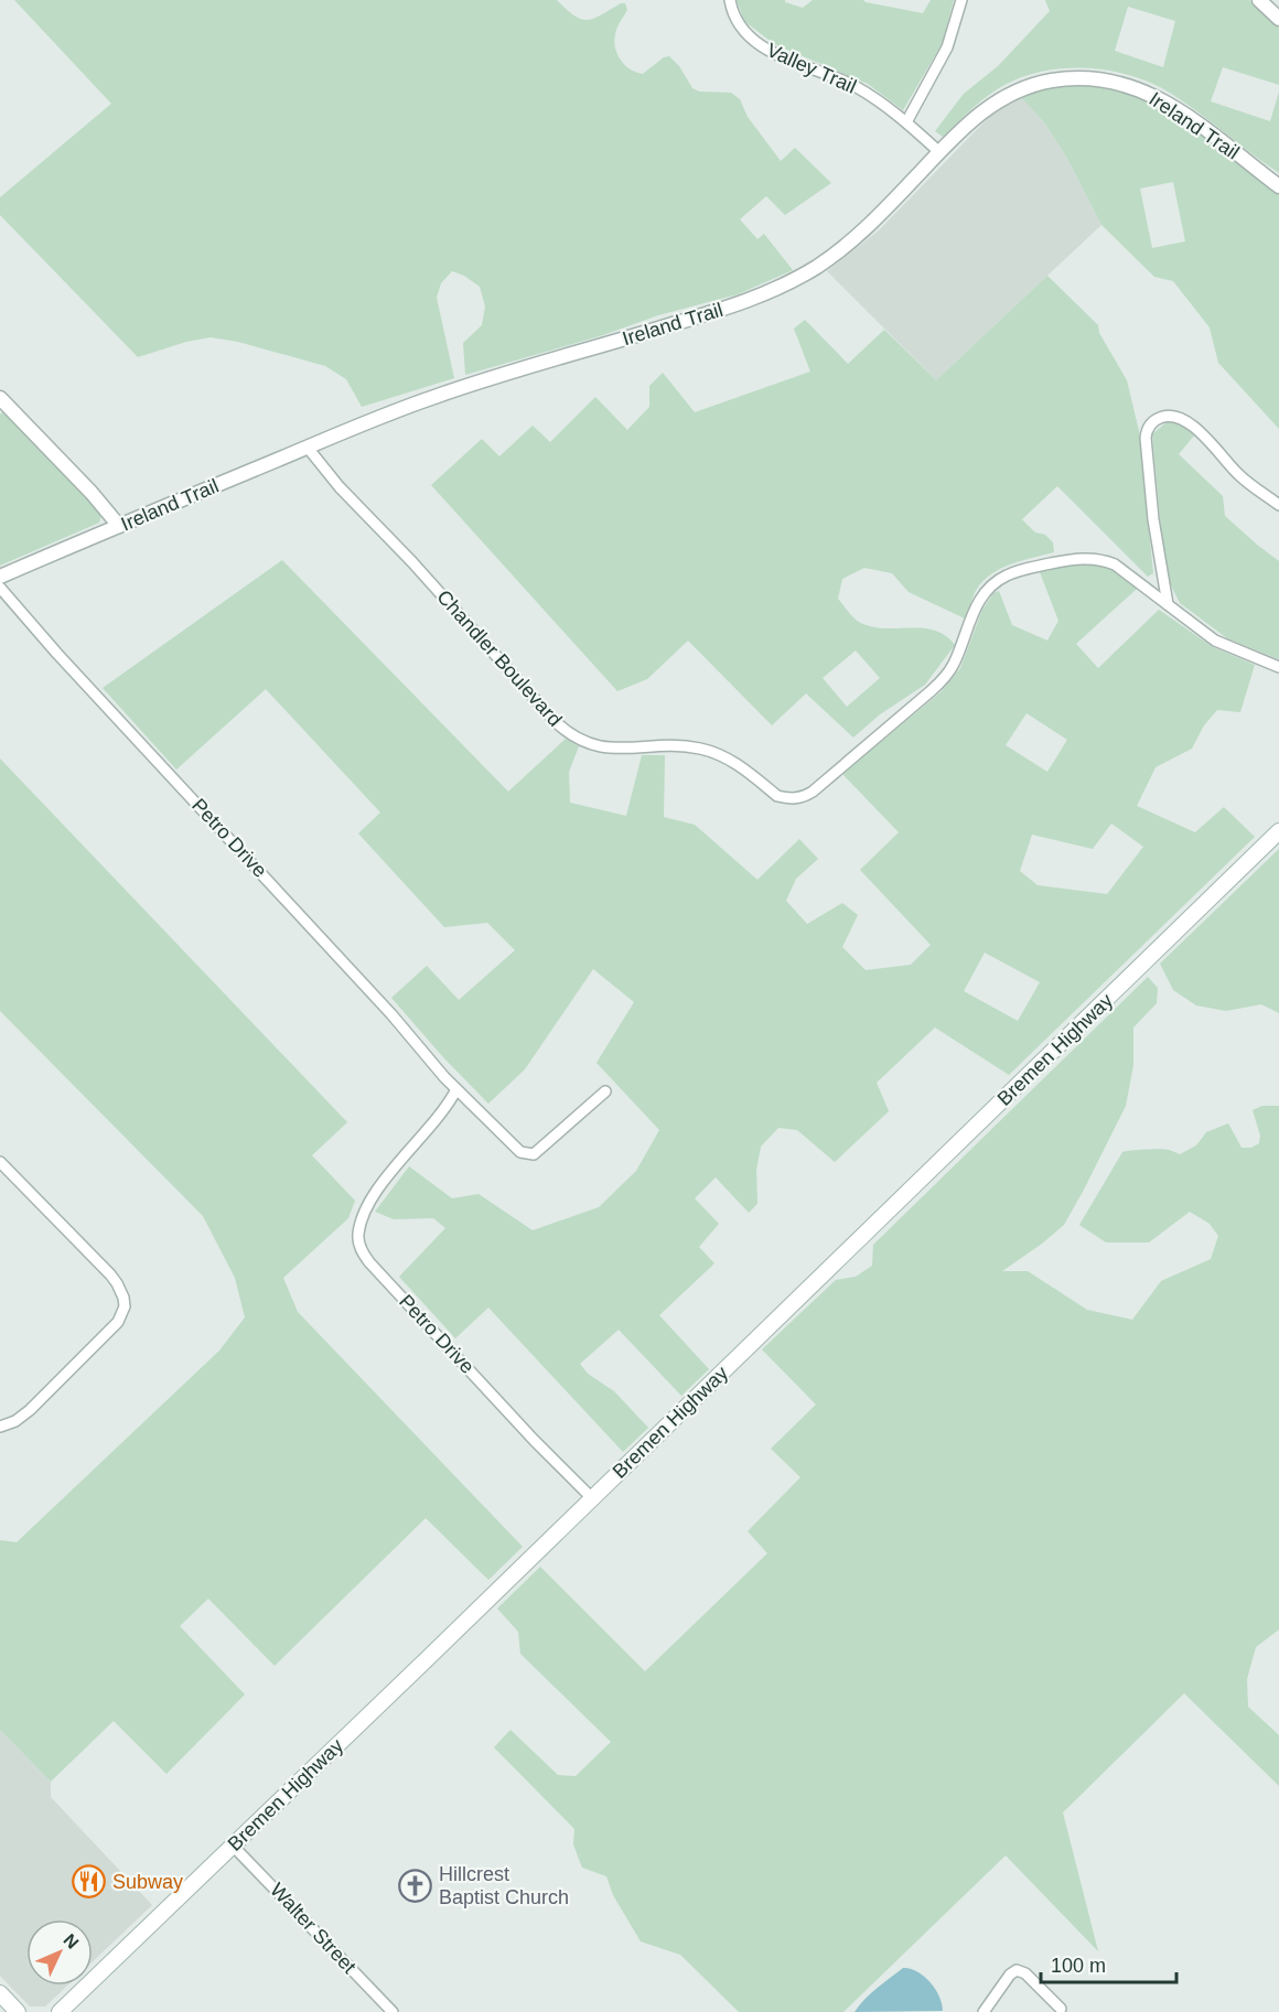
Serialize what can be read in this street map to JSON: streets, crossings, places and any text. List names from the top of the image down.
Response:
{
  "streets": {
    "main road": ["Bremen Highway"],
    "street": [
      "Valley Trail",
      "Ireland Trail",
      "Chandler Boulevard",
      "Petro Drive",
      "Walter Street"
    ]
  },
  "crossings": [
    ["Valley Trail", "Ireland Trail"],
    ["Ireland Trail", "Chandler Boulevard"],
    ["Petro Drive", "Bremen Highway"],
    ["Bremen Highway", "Walter Street"]
  ],
  "places": {
    "restaurant": ["Subway"],
    "church": ["Hillcrest Baptist Church"]
  },
  "scale_bar": "100 m",
  "north": "top right"
}
